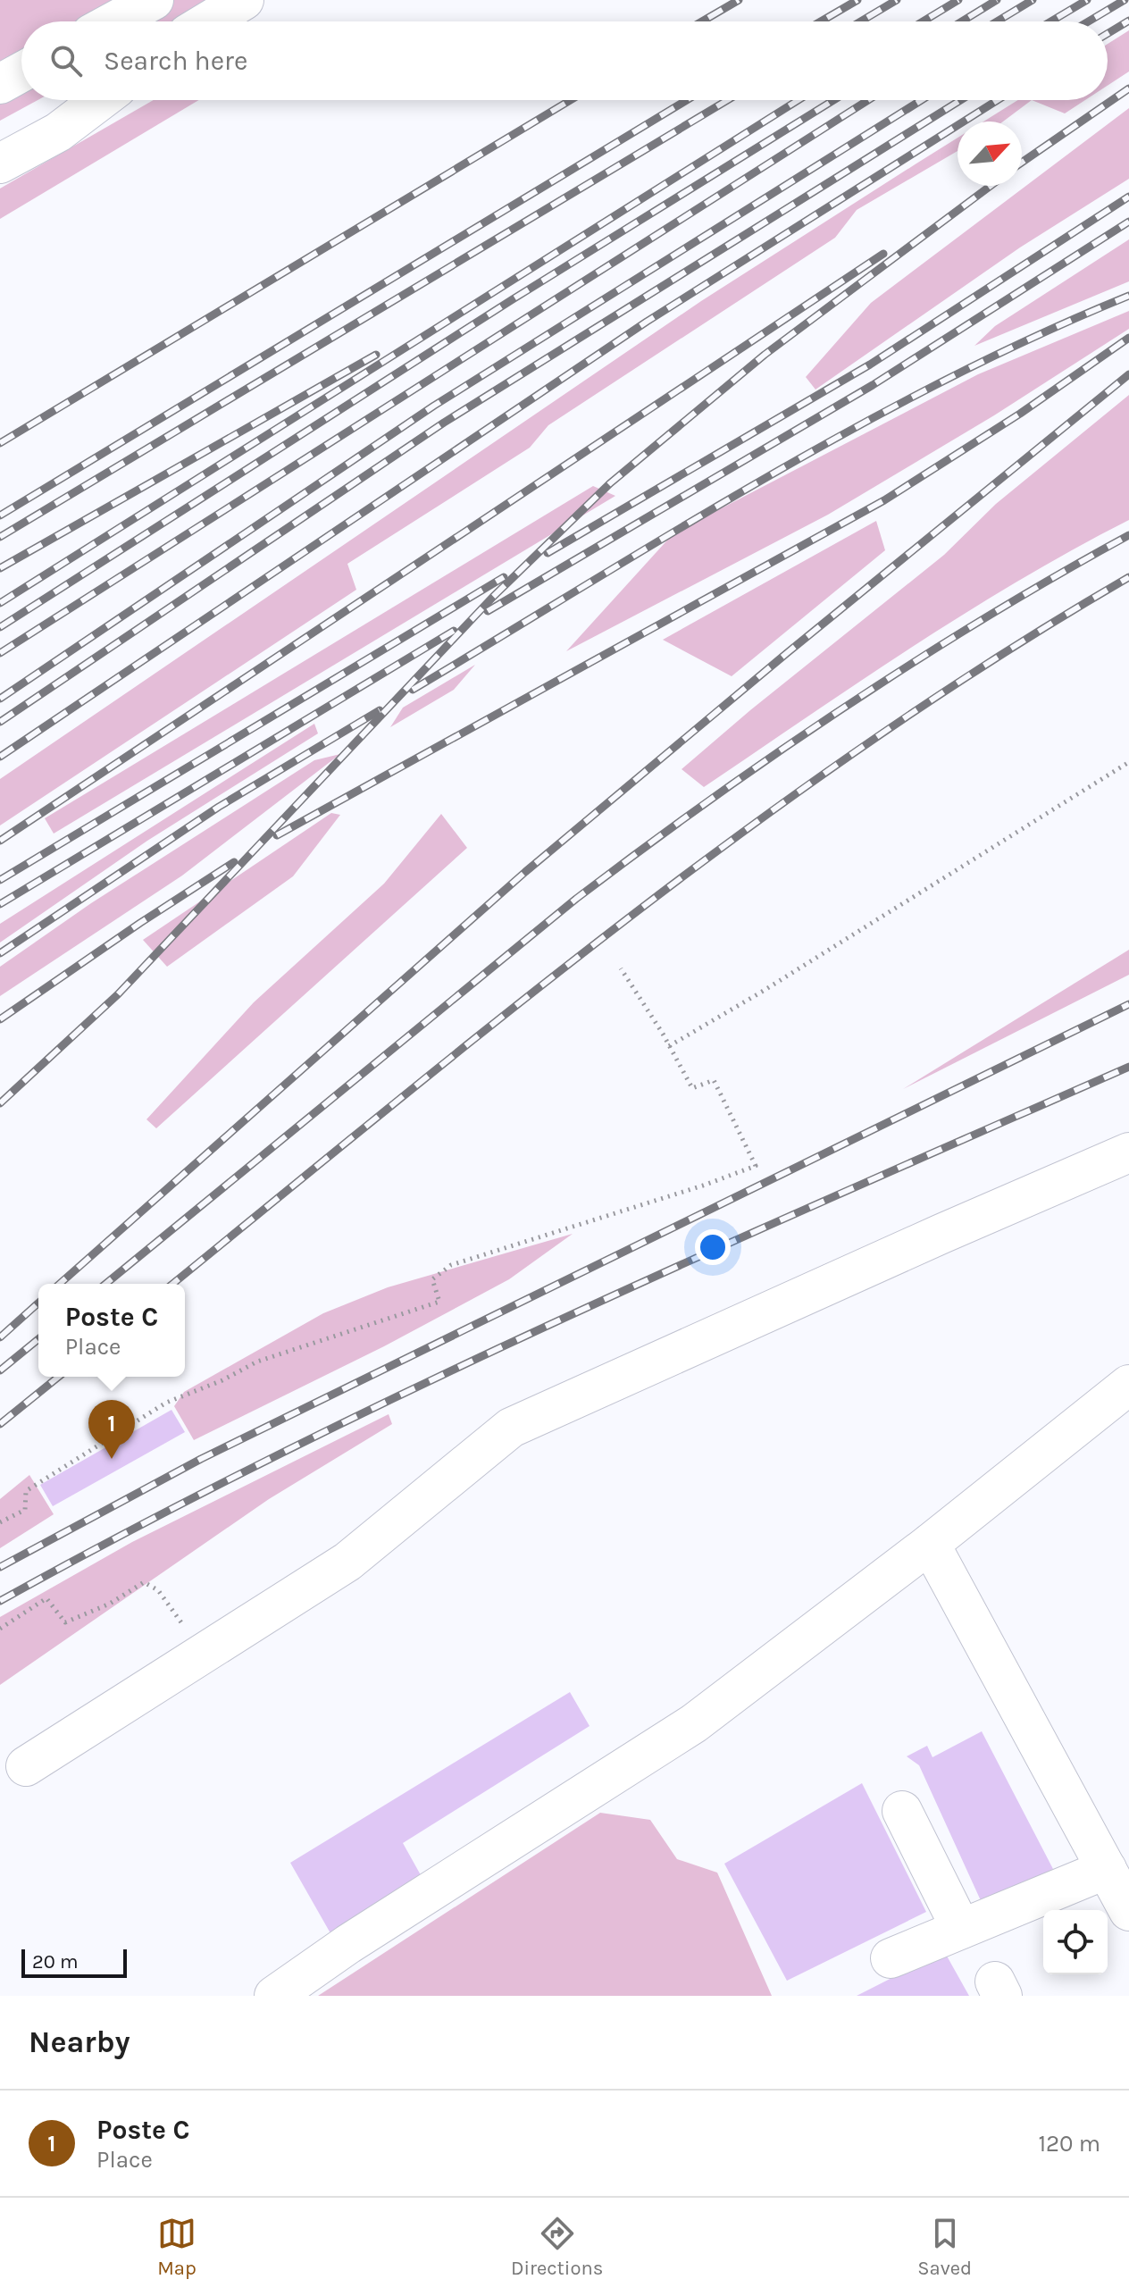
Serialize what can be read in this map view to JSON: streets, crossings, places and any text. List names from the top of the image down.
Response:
{
  "scale_bar": "20 m",
  "north": "top right",
  "page": {
    "search": "Search here",
    "popup": ["Poste C", "Place"],
    "pins": "1",
    "scale": "20 m",
    "heading": "Nearby",
    "list": [
      {
        "mark": "1",
        "name": "Poste C",
        "note": "Place",
        "value": "120 m"
      }
    ],
    "nav": ["Map", "Directions", "Saved"]
  }
}
